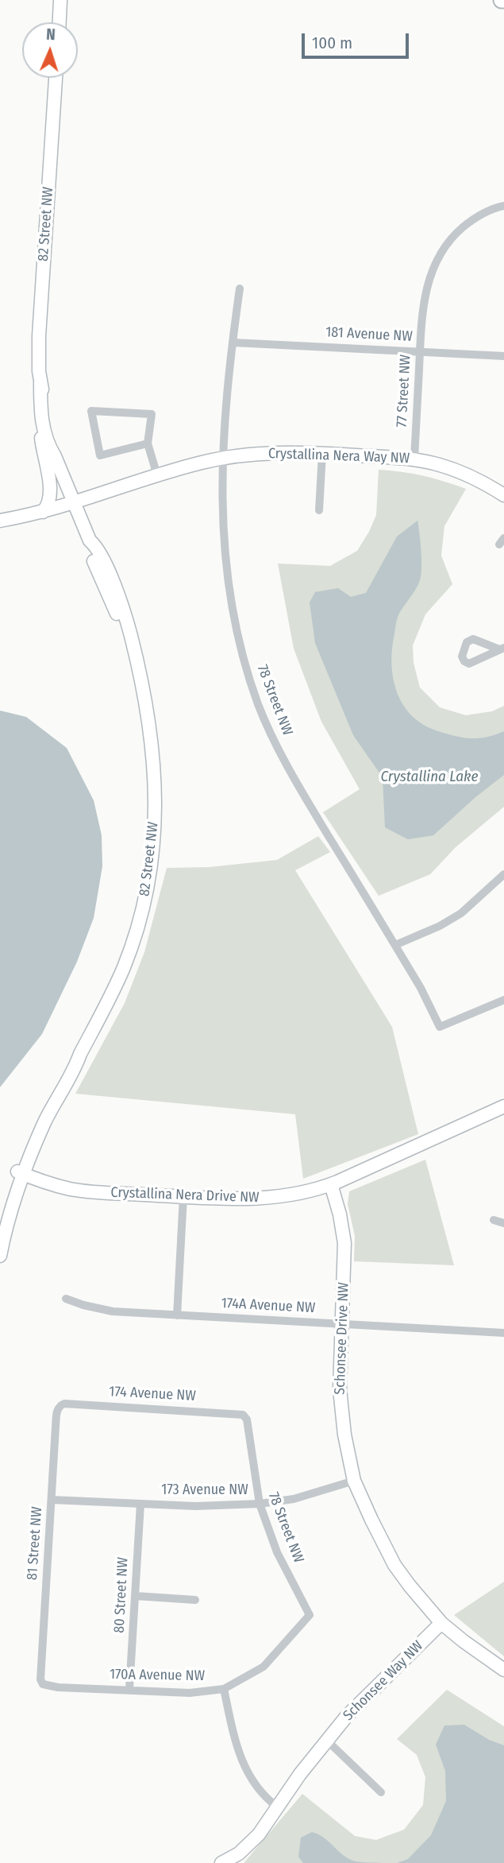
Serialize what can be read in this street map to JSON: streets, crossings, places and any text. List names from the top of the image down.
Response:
{
  "streets": {
    "street": [
      "82 Street NW",
      "181 Avenue NW",
      "77 Street NW",
      "Crystallina Nera Way NW",
      "78 Street NW",
      "Crystallina Nera Drive NW",
      "174A Avenue NW",
      "Schonsee Drive NW",
      "174 Avenue NW",
      "173 Avenue NW",
      "81 Street NW",
      "80 Street NW",
      "170A Avenue NW",
      "Schonsee Way NW"
    ]
  },
  "crossings": [
    ["82 Street NW", "Crystallina Nera Way NW"],
    ["82 Street NW", "Crystallina Nera Drive NW"],
    ["181 Avenue NW", "77 Street NW"],
    ["181 Avenue NW", "78 Street NW"],
    ["77 Street NW", "Crystallina Nera Way NW"],
    ["Crystallina Nera Way NW", "78 Street NW"],
    ["78 Street NW", "174 Avenue NW"],
    ["78 Street NW", "173 Avenue NW"],
    ["78 Street NW", "170A Avenue NW"],
    ["Crystallina Nera Drive NW", "Schonsee Drive NW"],
    ["174A Avenue NW", "Schonsee Drive NW"],
    ["Schonsee Drive NW", "173 Avenue NW"],
    ["Schonsee Drive NW", "Schonsee Way NW"],
    ["174 Avenue NW", "81 Street NW"],
    ["173 Avenue NW", "81 Street NW"],
    ["173 Avenue NW", "80 Street NW"],
    ["81 Street NW", "170A Avenue NW"],
    ["80 Street NW", "170A Avenue NW"]
  ],
  "water": ["Crystallina Lake"],
  "scale_bar": "100 m",
  "north": "top"
}
